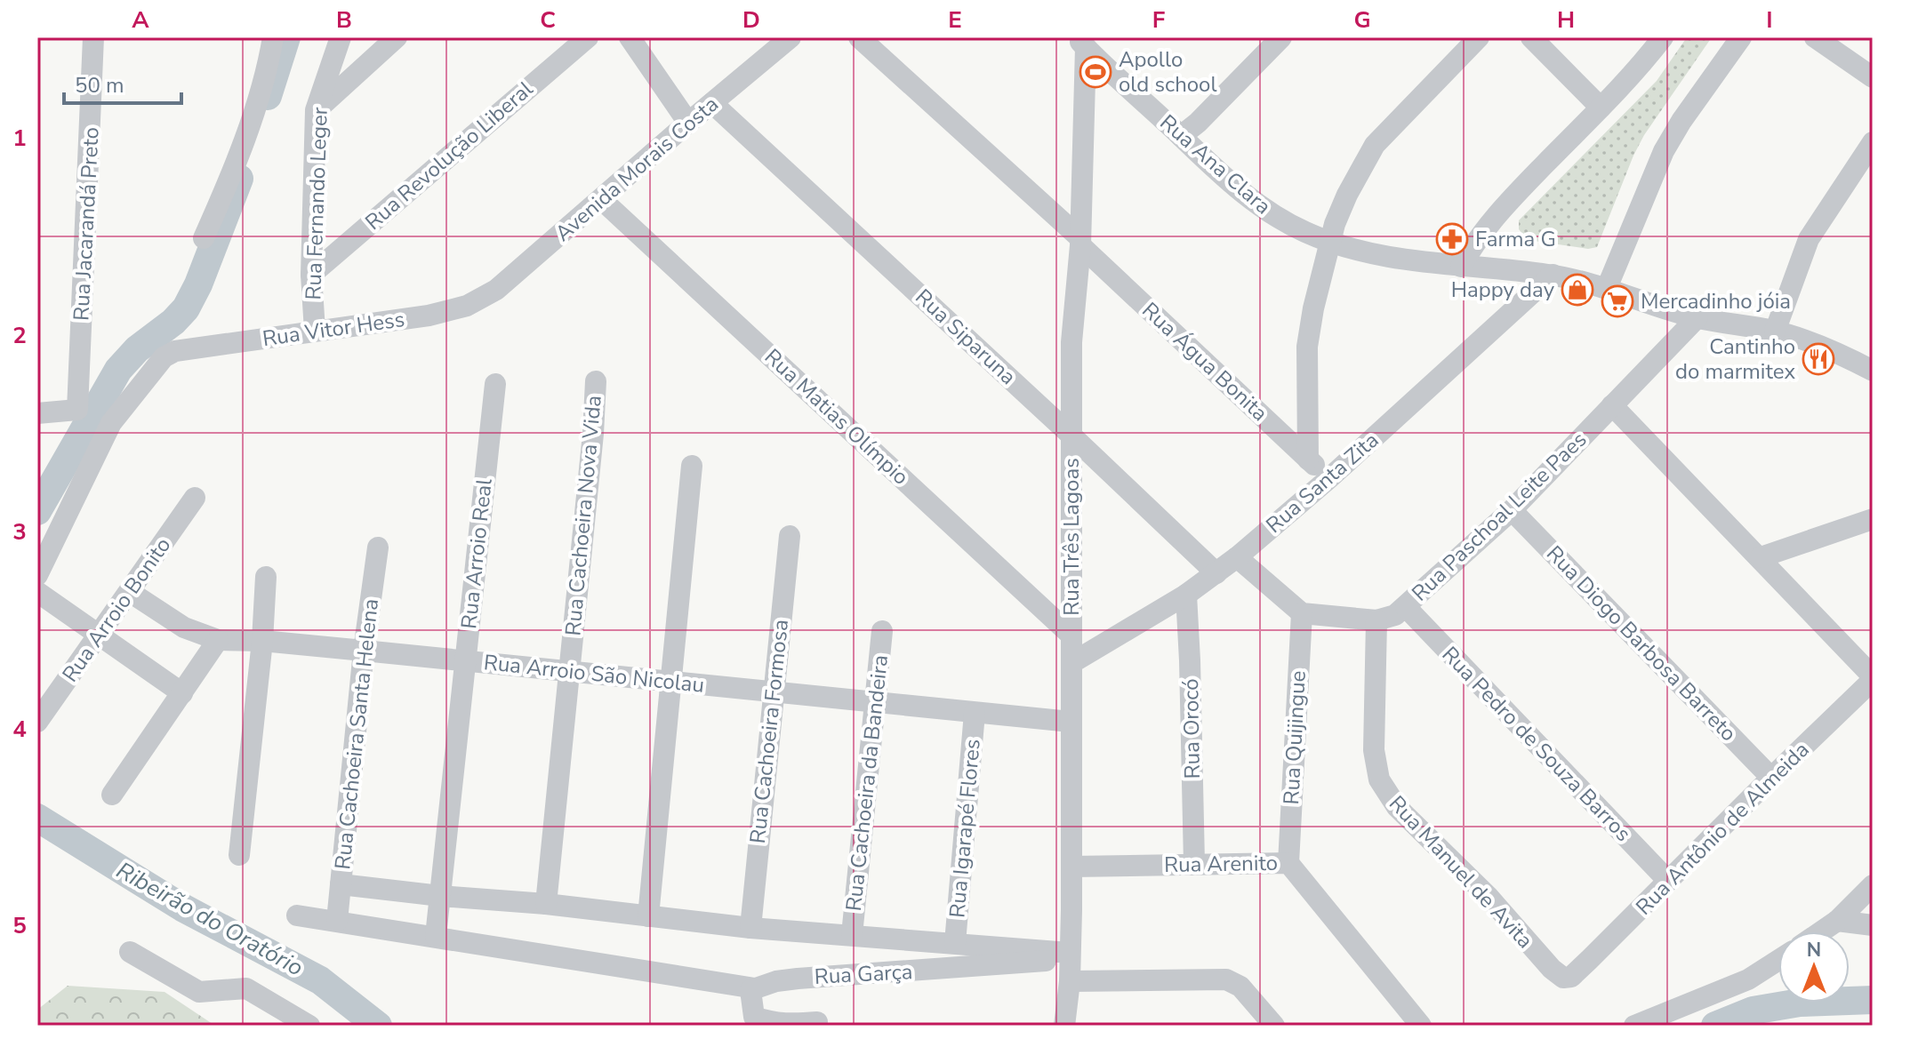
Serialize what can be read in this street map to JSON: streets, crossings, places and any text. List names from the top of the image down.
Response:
{
  "streets": {
    "street": [
      "Rua Revolução Liberal",
      "Rua Ana Clara",
      "Avenida Morais Costa",
      "Rua Fernando Leger",
      "Rua Jacarandá Preto",
      "Rua Vitor Hess",
      "Rua Siparuna",
      "Rua Água Bonita",
      "Rua Matias Olímpio",
      "Rua Santa Zita",
      "Rua Cachoeira Nova Vida",
      "Rua Paschoal Leite Paes",
      "Rua Três Lagoas",
      "Rua Arroio Real",
      "Rua Arroio Bonito",
      "Rua Diogo Barbosa Barreto",
      "Rua Arroio São Nicolau",
      "Rua Orocó",
      "Rua Cachoeira Formosa",
      "Rua Cachoeira Santa Helena",
      "Rua Quijingue",
      "Rua Pedro de Souza Barros",
      "Rua Cachoeira da Bandeira",
      "Rua Igarapé Flores",
      "Rua Antônio de Almeida",
      "Rua Arenito",
      "Rua Manuel de Avita",
      "Rua Garça"
    ]
  },
  "crossings": [
    ["Rua Revolução Liberal", "Rua Fernando Leger"],
    ["Rua Ana Clara", "Rua Santa Zita"],
    ["Rua Ana Clara", "Rua Paschoal Leite Paes"],
    ["Rua Ana Clara", "Rua Três Lagoas"],
    ["Avenida Morais Costa", "Rua Vitor Hess"],
    ["Avenida Morais Costa", "Rua Siparuna"],
    ["Avenida Morais Costa", "Rua Matias Olímpio"],
    ["Rua Fernando Leger", "Rua Vitor Hess"],
    ["Rua Siparuna", "Rua Santa Zita"],
    ["Rua Siparuna", "Rua Três Lagoas"],
    ["Rua Água Bonita", "Rua Santa Zita"],
    ["Rua Água Bonita", "Rua Três Lagoas"],
    ["Rua Matias Olímpio", "Rua Três Lagoas"],
    ["Rua Santa Zita", "Rua Três Lagoas"],
    ["Rua Santa Zita", "Rua Orocó"],
    ["Rua Cachoeira Nova Vida", "Rua Arroio São Nicolau"],
    ["Rua Paschoal Leite Paes", "Rua Diogo Barbosa Barreto"],
    ["Rua Paschoal Leite Paes", "Rua Quijingue"],
    ["Rua Paschoal Leite Paes", "Rua Pedro de Souza Barros"],
    ["Rua Paschoal Leite Paes", "Rua Manuel de Avita"],
    ["Rua Três Lagoas", "Rua Arroio São Nicolau"],
    ["Rua Três Lagoas", "Rua Arenito"],
    ["Rua Três Lagoas", "Rua Garça"],
    ["Rua Arroio Real", "Rua Arroio São Nicolau"],
    ["Rua Arroio Bonito", "Rua Arroio São Nicolau"],
    ["Rua Diogo Barbosa Barreto", "Rua Antônio de Almeida"],
    ["Rua Arroio São Nicolau", "Rua Cachoeira Formosa"],
    ["Rua Arroio São Nicolau", "Rua Cachoeira Santa Helena"],
    ["Rua Arroio São Nicolau", "Rua Cachoeira da Bandeira"],
    ["Rua Arroio São Nicolau", "Rua Igarapé Flores"],
    ["Rua Orocó", "Rua Arenito"],
    ["Rua Quijingue", "Rua Arenito"],
    ["Rua Pedro de Souza Barros", "Rua Antônio de Almeida"],
    ["Rua Antônio de Almeida", "Rua Manuel de Avita"]
  ],
  "water": ["Ribeirão do Oratório"],
  "places": {
    "sports": ["Apollo old school"],
    "pharmacy": ["Farma G"],
    "shop": ["Happy day"],
    "supermarket": ["Mercadinho jóia"],
    "restaurant": ["Cantinho do marmitex"]
  },
  "scale_bar": "50 m",
  "north": "top",
  "grid": {
    "columns": [
      "A",
      "B",
      "C",
      "D",
      "E",
      "F",
      "G",
      "H",
      "I"
    ],
    "rows": [
      "1",
      "2",
      "3",
      "4",
      "5"
    ]
  }
}
